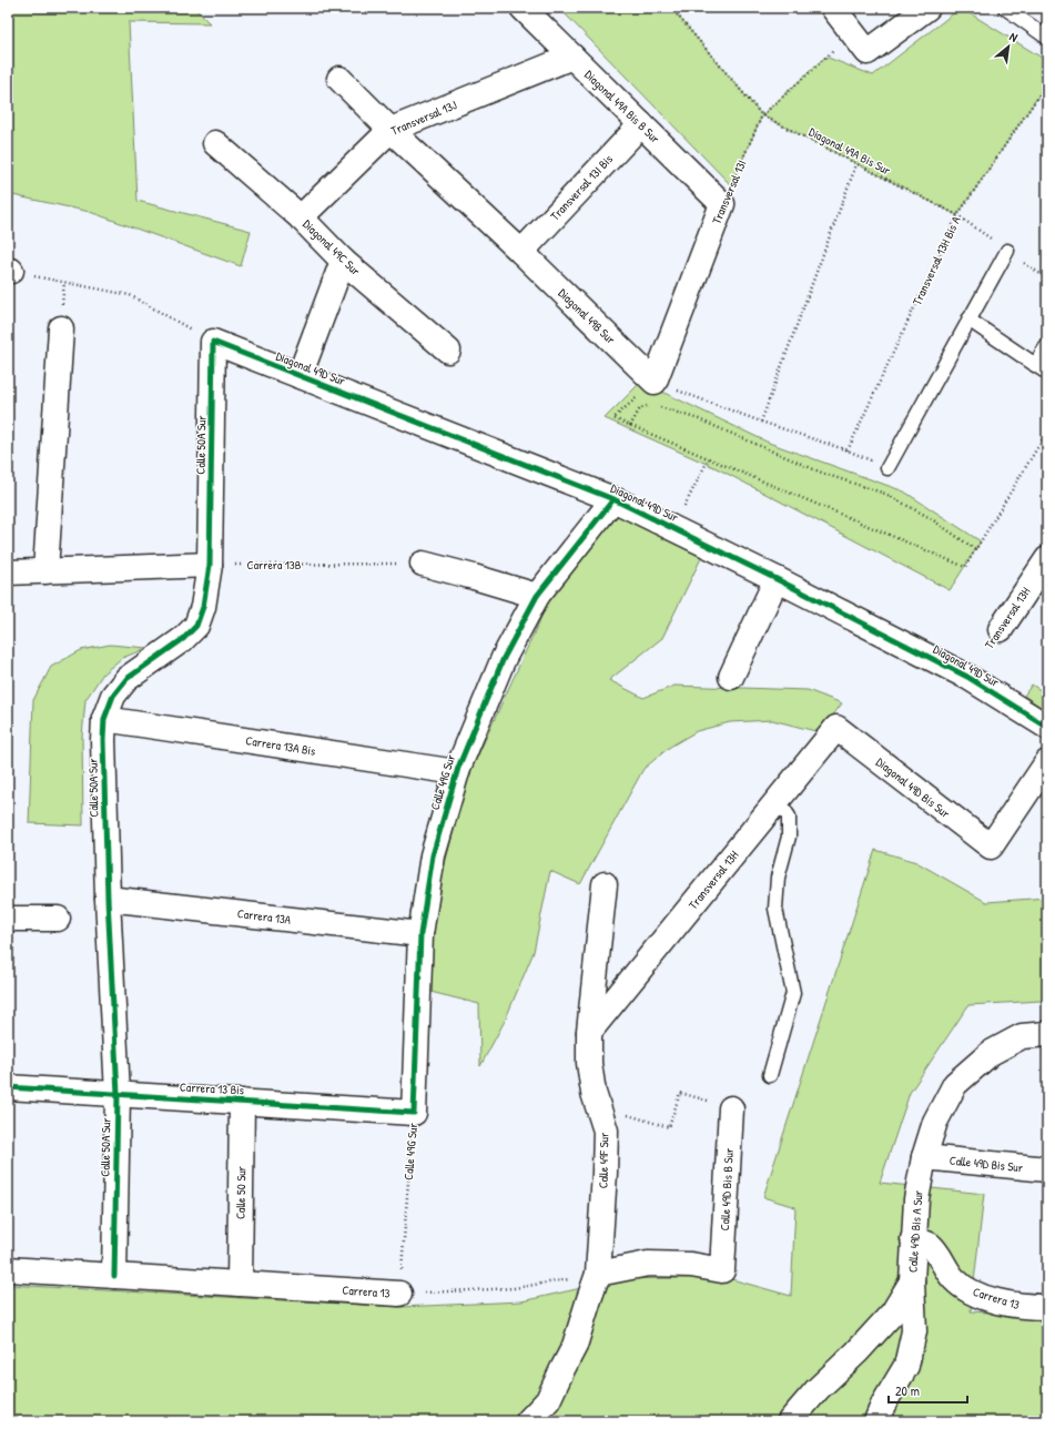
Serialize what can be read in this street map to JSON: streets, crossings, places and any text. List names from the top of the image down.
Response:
{
  "streets": {
    "street": [
      "Diagonal 49A Bis B Sur",
      "Transversal 13J",
      "Transversal 13I Bis",
      "Transversal 13I",
      "Diagonal 49C Sur",
      "Diagonal 49B Sur",
      "Diagonal 49D Sur",
      "Calle 50A Sur",
      "Transversal 13H",
      "Carrera 13A Bis",
      "Calle 49G Sur",
      "Diagonal 49D Bis Sur",
      "Carrera 13A",
      "Carrera 13 Bis",
      "Calle 49F Sur",
      "Calle 49D Bis Sur",
      "Calle 49D Bis B Sur",
      "Calle 50 Sur",
      "Calle 49D Bis A Sur",
      "Carrera 13"
    ],
    "path": ["Diagonal 49A Bis Sur", "Transversal 13H Bis A", "Carrera 13B"]
  },
  "crossings": [
    ["Diagonal 49A Bis B Sur", "Transversal 13J"],
    ["Diagonal 49A Bis B Sur", "Transversal 13I Bis"],
    ["Diagonal 49A Bis B Sur", "Transversal 13I"],
    ["Transversal 13J", "Diagonal 49C Sur"],
    ["Transversal 13J", "Diagonal 49B Sur"],
    ["Diagonal 49A Bis Sur", "Transversal 13I"],
    ["Diagonal 49A Bis Sur", "Transversal 13H Bis A"],
    ["Transversal 13I Bis", "Diagonal 49B Sur"],
    ["Transversal 13I", "Diagonal 49B Sur"],
    ["Diagonal 49D Sur", "Calle 50A Sur"],
    ["Diagonal 49D Sur", "Calle 49G Sur"],
    ["Calle 50A Sur", "Carrera 13B"],
    ["Calle 50A Sur", "Carrera 13A Bis"],
    ["Calle 50A Sur", "Carrera 13A"],
    ["Calle 50A Sur", "Carrera 13 Bis"],
    ["Calle 50A Sur", "Carrera 13"],
    ["Transversal 13H", "Diagonal 49D Bis Sur"],
    ["Transversal 13H", "Calle 49F Sur"],
    ["Carrera 13A Bis", "Calle 49G Sur"],
    ["Calle 49G Sur", "Carrera 13A"],
    ["Calle 49G Sur", "Carrera 13 Bis"],
    ["Calle 49G Sur", "Carrera 13"],
    ["Carrera 13 Bis", "Calle 50 Sur"],
    ["Calle 49F Sur", "Calle 49D Bis B Sur"],
    ["Calle 49F Sur", "Carrera 13"],
    ["Calle 49D Bis Sur", "Calle 49D Bis A Sur"],
    ["Calle 49D Bis B Sur", "Carrera 13"],
    ["Calle 50 Sur", "Carrera 13"],
    ["Calle 49D Bis A Sur", "Carrera 13"]
  ],
  "scale_bar": "20 m",
  "north": "top right"
}
